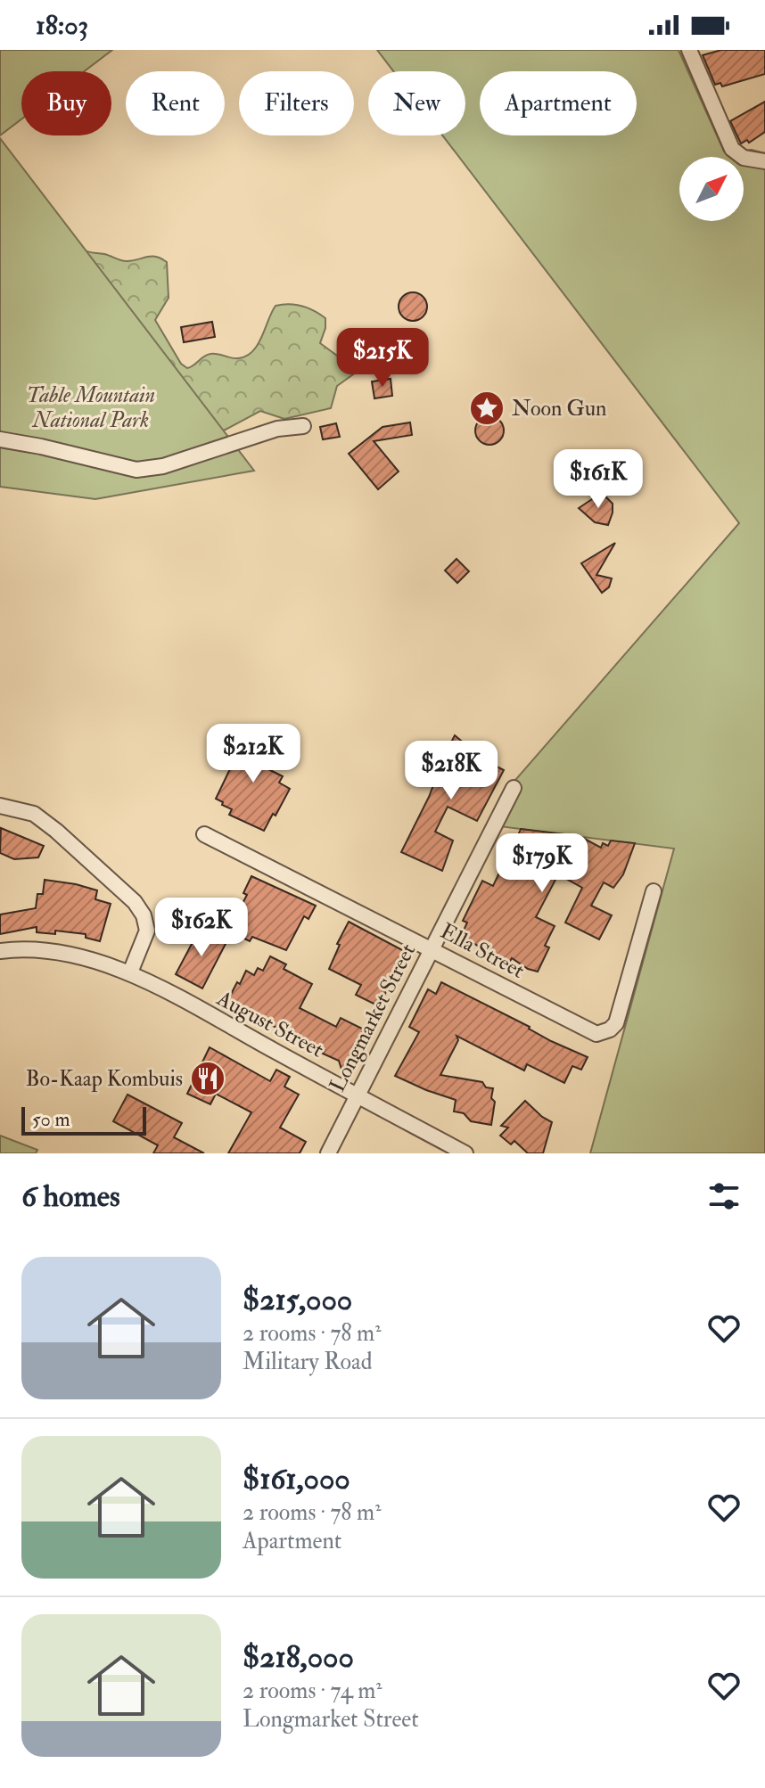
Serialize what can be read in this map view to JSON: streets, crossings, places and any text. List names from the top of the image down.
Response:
{
  "streets": {
    "street": ["Ella Street", "Longmarket Street", "August Street"]
  },
  "crossings": [
    ["Ella Street", "Longmarket Street"],
    ["Longmarket Street", "August Street"]
  ],
  "parks": ["Table Mountain National Park"],
  "places": {
    "place": ["Noon Gun"],
    "restaurant": ["Bo-Kaap Kombuis"]
  },
  "scale_bar": "50 m",
  "north": "top right",
  "page": {
    "status": "18:03",
    "chip": [
      "Buy",
      "Rent",
      "Filters",
      "New",
      "Apartment"
    ],
    "price": [
      "$215K",
      "$161K",
      "$212K",
      "$218K",
      "$179K",
      "$162K"
    ],
    "scale": "50 m",
    "heading": "6 homes",
    "list": [
      {
        "name": "$215,000",
        "note": "2 rooms · 78 m² · Military Road"
      },
      {
        "name": "$161,000",
        "note": "2 rooms · 78 m² · Apartment"
      },
      {
        "name": "$218,000",
        "note": "2 rooms · 74 m² · Longmarket Street"
      }
    ]
  }
}
